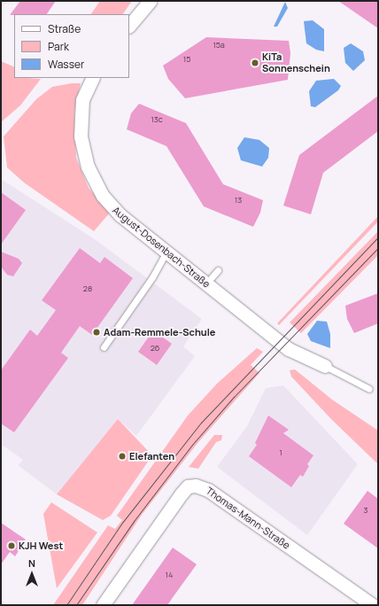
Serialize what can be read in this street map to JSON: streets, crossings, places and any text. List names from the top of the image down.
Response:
{
  "streets": {
    "street": ["August-Dosenbach-Straße", "Thomas-Mann-Straße"]
  },
  "places": [
    "KiTa Sonnenschein",
    "Adam-Remmele-Schule",
    "Elefanten",
    "KJH West"
  ],
  "house_numbers": [
    "15a",
    "15",
    "13c",
    "13",
    "28",
    "26",
    "1",
    "3",
    "14"
  ],
  "legend": ["Straße", "Park", "Wasser"],
  "north": "top"
}
